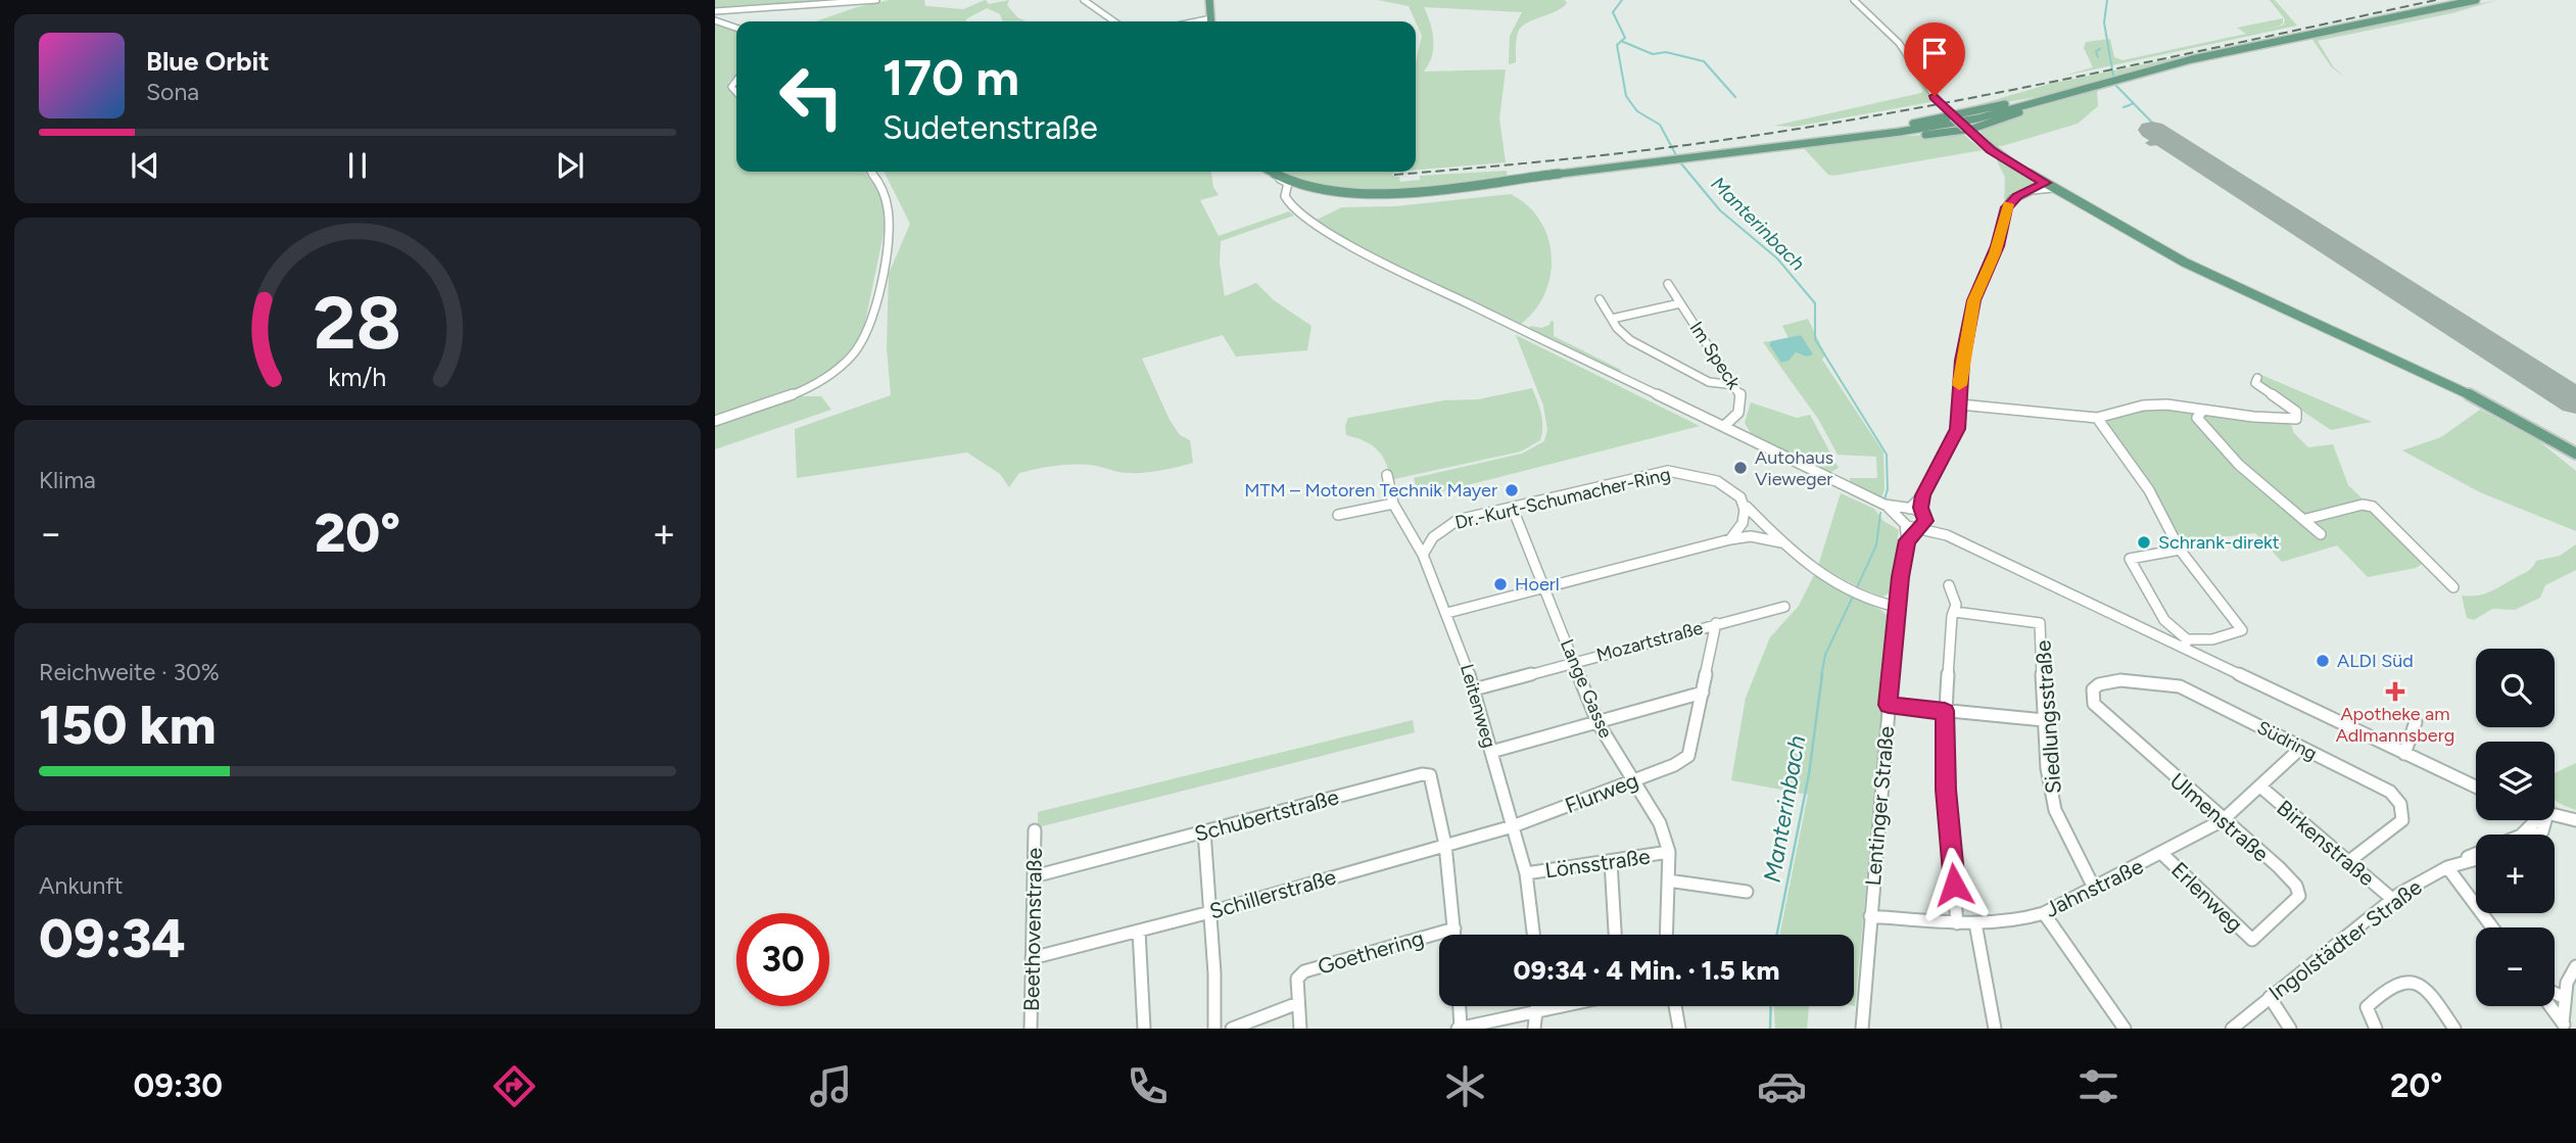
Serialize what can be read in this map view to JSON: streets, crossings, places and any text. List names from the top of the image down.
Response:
{
  "streets": {
    "street": [
      "Im Speck",
      "Dr.-Kurt-Schumacher-Ring",
      "Mozartstraße",
      "Lange Gasse",
      "Leitenweg",
      "Siedlungsstraße",
      "Südring",
      "Flurweg",
      "Lentinger Straße",
      "Schubertstraße",
      "Ulmenstraße",
      "Birkenstraße",
      "Lönsstraße",
      "Jahnstraße",
      "Schillerstraße",
      "Erlenweg",
      "Beethovenstraße",
      "Ingolstädter Straße",
      "Goethering"
    ]
  },
  "crossings": [
    ["Dr.-Kurt-Schumacher-Ring", "Lange Gasse"],
    ["Dr.-Kurt-Schumacher-Ring", "Leitenweg"],
    ["Dr.-Kurt-Schumacher-Ring", "Lentinger Straße"],
    ["Mozartstraße", "Lange Gasse"],
    ["Mozartstraße", "Leitenweg"],
    ["Lange Gasse", "Flurweg"],
    ["Lange Gasse", "Lönsstraße"],
    ["Leitenweg", "Flurweg"],
    ["Leitenweg", "Lönsstraße"],
    ["Leitenweg", "Schillerstraße"],
    ["Siedlungsstraße", "Jahnstraße"],
    ["Südring", "Ulmenstraße"],
    ["Südring", "Birkenstraße"],
    ["Südring", "Jahnstraße"],
    ["Flurweg", "Schillerstraße"],
    ["Lentinger Straße", "Jahnstraße"],
    ["Schubertstraße", "Schillerstraße"],
    ["Schubertstraße", "Beethovenstraße"],
    ["Ulmenstraße", "Jahnstraße"],
    ["Ulmenstraße", "Erlenweg"],
    ["Birkenstraße", "Jahnstraße"],
    ["Birkenstraße", "Ingolstädter Straße"],
    ["Jahnstraße", "Erlenweg"],
    ["Schillerstraße", "Beethovenstraße"]
  ],
  "water": ["Manterinbach"],
  "places": {
    "other": [
      "Autohaus Vieweger",
      "MTM – Motoren Technik Mayer",
      "Schrank-direkt",
      "Hoerl",
      "ALDI Süd"
    ],
    "health": ["Apotheke am Adlmannsberg"]
  },
  "page": {
    "turn": ["170 m", "Sudetenstraße"],
    "song": ["Blue Orbit", "Sona"],
    "tile": [
      "Klima",
      ["Reichweite · 30%", "150 km"],
      ["Ankunft", "09:34"]
    ],
    "heat": ["−", "20°", "+"],
    "map_buttons": ["+", "−"],
    "limit": "30",
    "trip": "09:34 · 4 Min. · 1.5 km",
    "tabs": ["09:30", "20°"],
    "gauge": ["28", "km/h"]
  }
}
